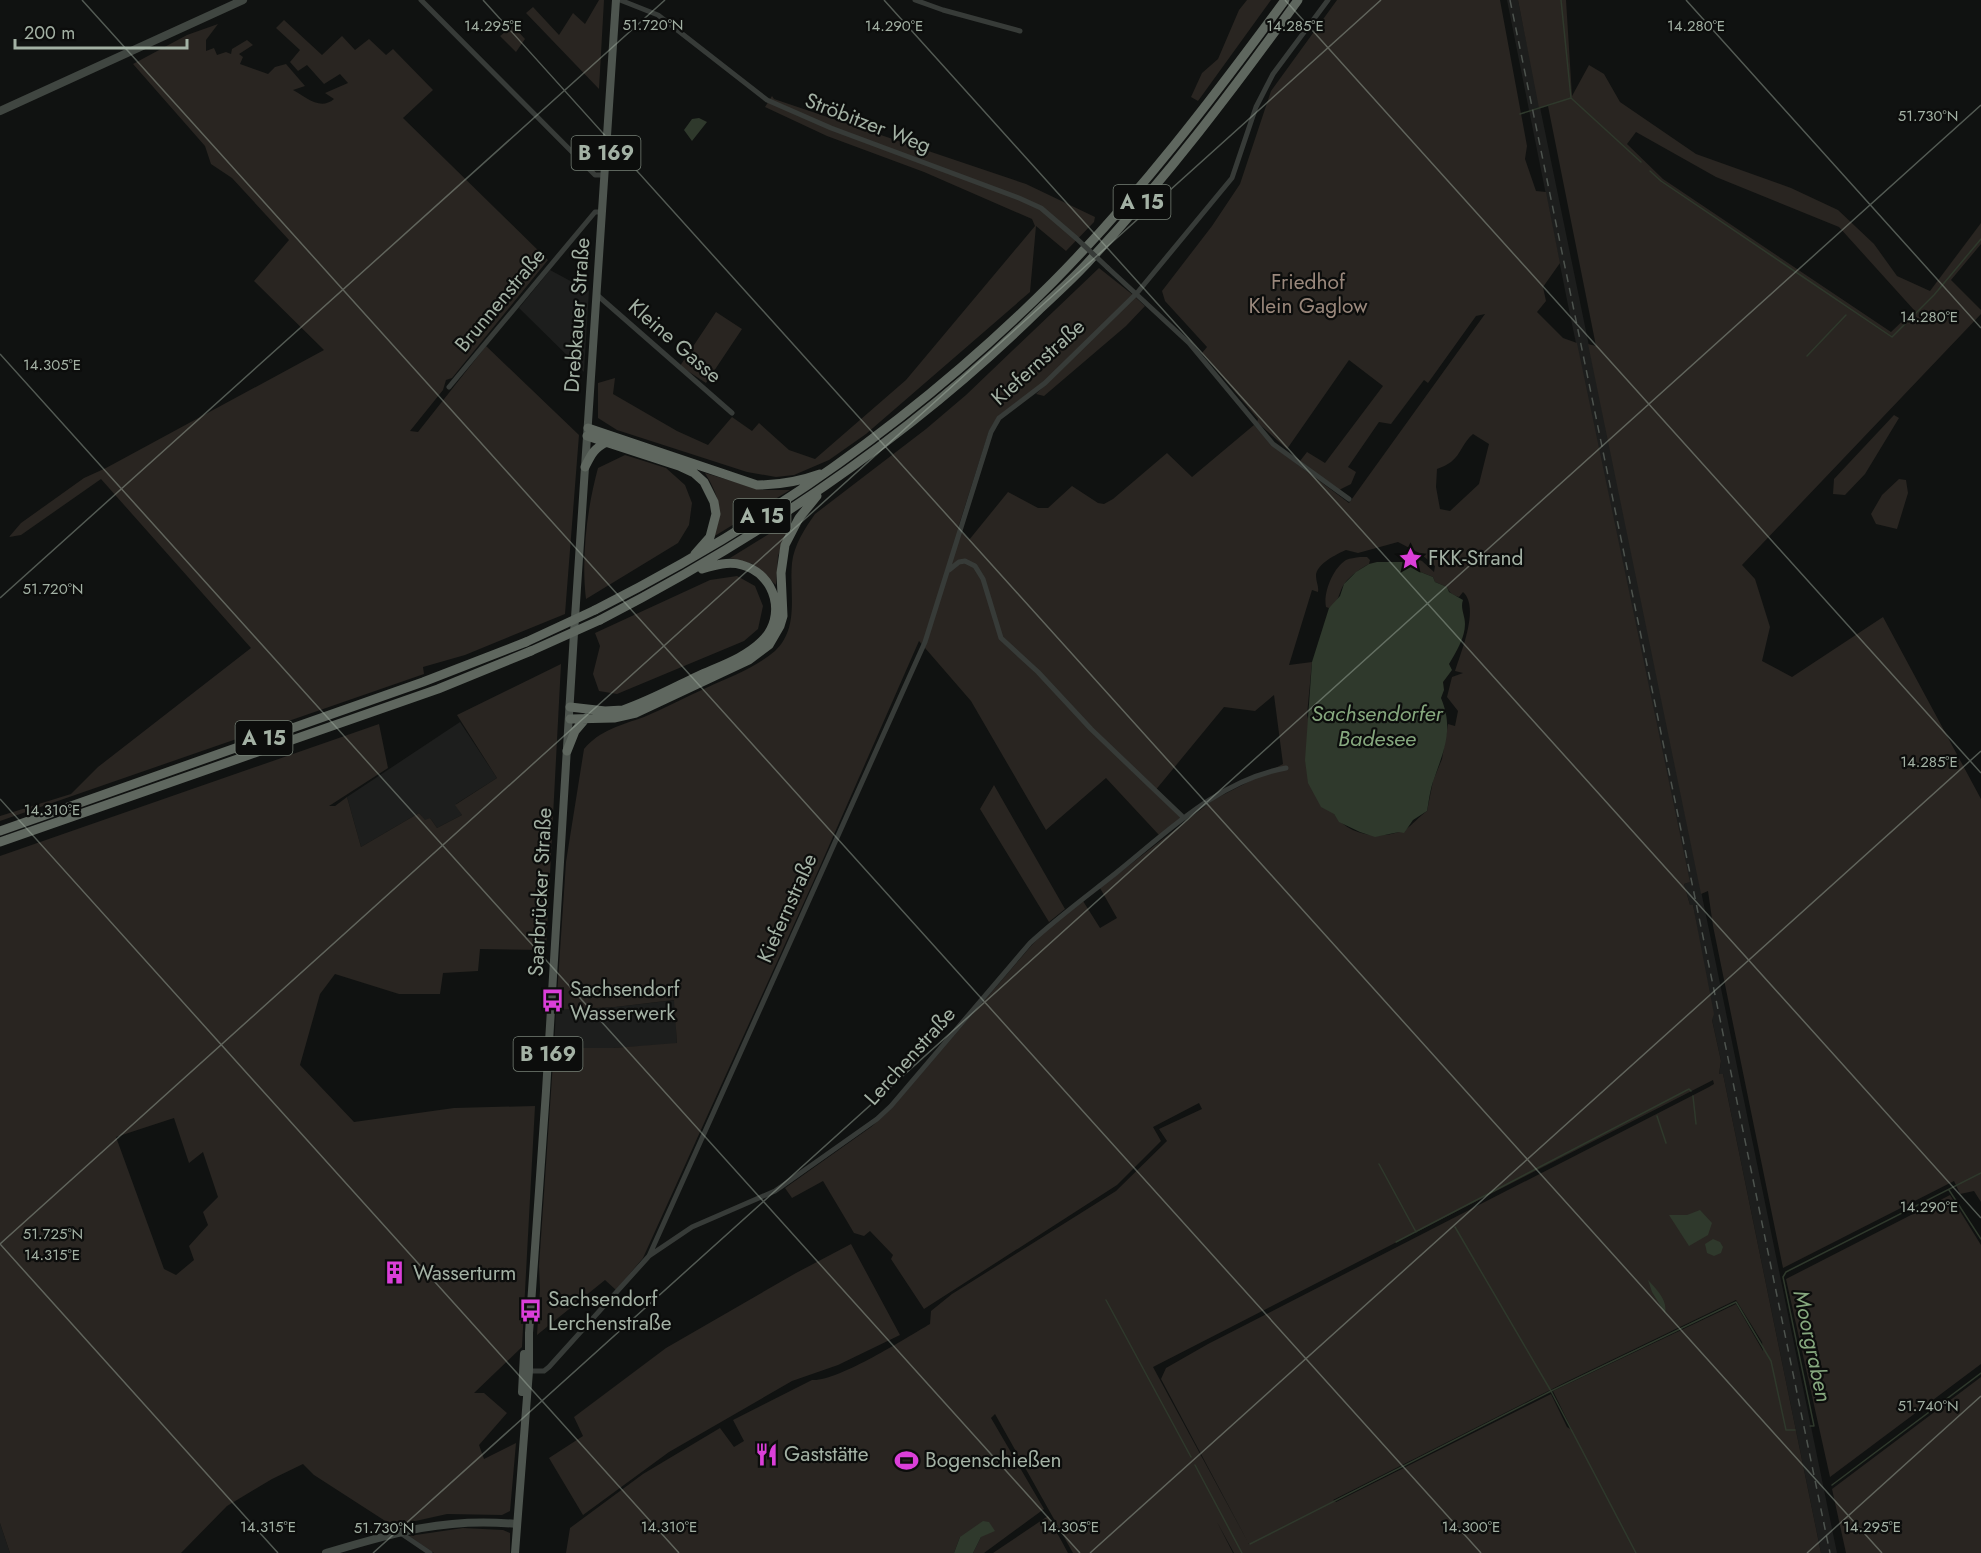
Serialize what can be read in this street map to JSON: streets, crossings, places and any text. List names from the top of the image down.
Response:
{
  "streets": {
    "highway": ["A 15"],
    "main road": ["B 169", "Drebkauer Straße", "Saarbrücker Straße"],
    "street": [
      "Ströbitzer Weg",
      "Brunnenstraße",
      "Kleine Gasse",
      "Kiefernstraße",
      "Lerchenstraße"
    ]
  },
  "crossings": [
    ["Ströbitzer Weg", "Drebkauer Straße"],
    ["Ströbitzer Weg", "Kiefernstraße"],
    ["Brunnenstraße", "Drebkauer Straße"],
    ["Drebkauer Straße", "Kleine Gasse"],
    ["Drebkauer Straße", "Saarbrücker Straße"],
    ["Kiefernstraße", "Lerchenstraße"],
    ["Saarbrücker Straße", "Lerchenstraße"]
  ],
  "water": ["Sachsendorfer Badesee", "Moorgraben"],
  "parks": ["Friedhof Klein Gaglow"],
  "places": {
    "place": ["FKK-Strand"],
    "bus stop": ["Sachsendorf Wasserwerk", "Sachsendorf Lerchenstraße"],
    "building": ["Wasserturm"],
    "restaurant": ["Gaststätte"],
    "sports": ["Bogenschießen"]
  },
  "scale_bar": "200 m",
  "coordinates": [
    "51.720°N",
    "14.295°E",
    "14.290°E",
    "14.285°E",
    "14.280°E",
    "51.730°N",
    "14.305°E",
    "14.310°E",
    "51.725°N",
    "14.315°E",
    "51.740°N",
    "14.300°E"
  ]
}
